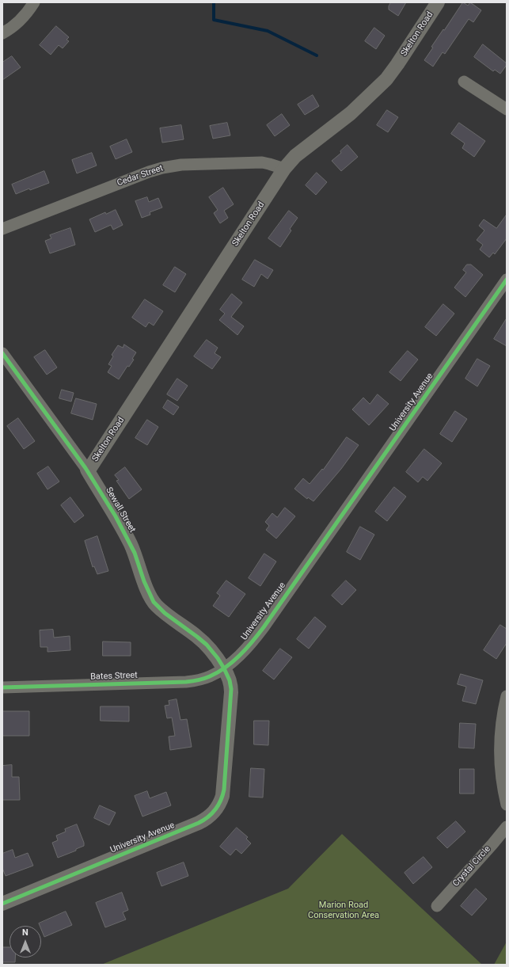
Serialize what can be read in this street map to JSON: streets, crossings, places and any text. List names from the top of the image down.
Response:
{
  "streets": {
    "street": [
      "Skelton Road",
      "Cedar Street",
      "University Avenue",
      "Sewall Street",
      "Bates Street",
      "Crystal Circle"
    ]
  },
  "crossings": [
    ["Skelton Road", "Cedar Street"],
    ["Skelton Road", "Sewall Street"],
    ["University Avenue", "Sewall Street"],
    ["University Avenue", "Bates Street"],
    ["Sewall Street", "Bates Street"]
  ],
  "parks": ["Marion Road Conservation Area"],
  "north": "top"
}
